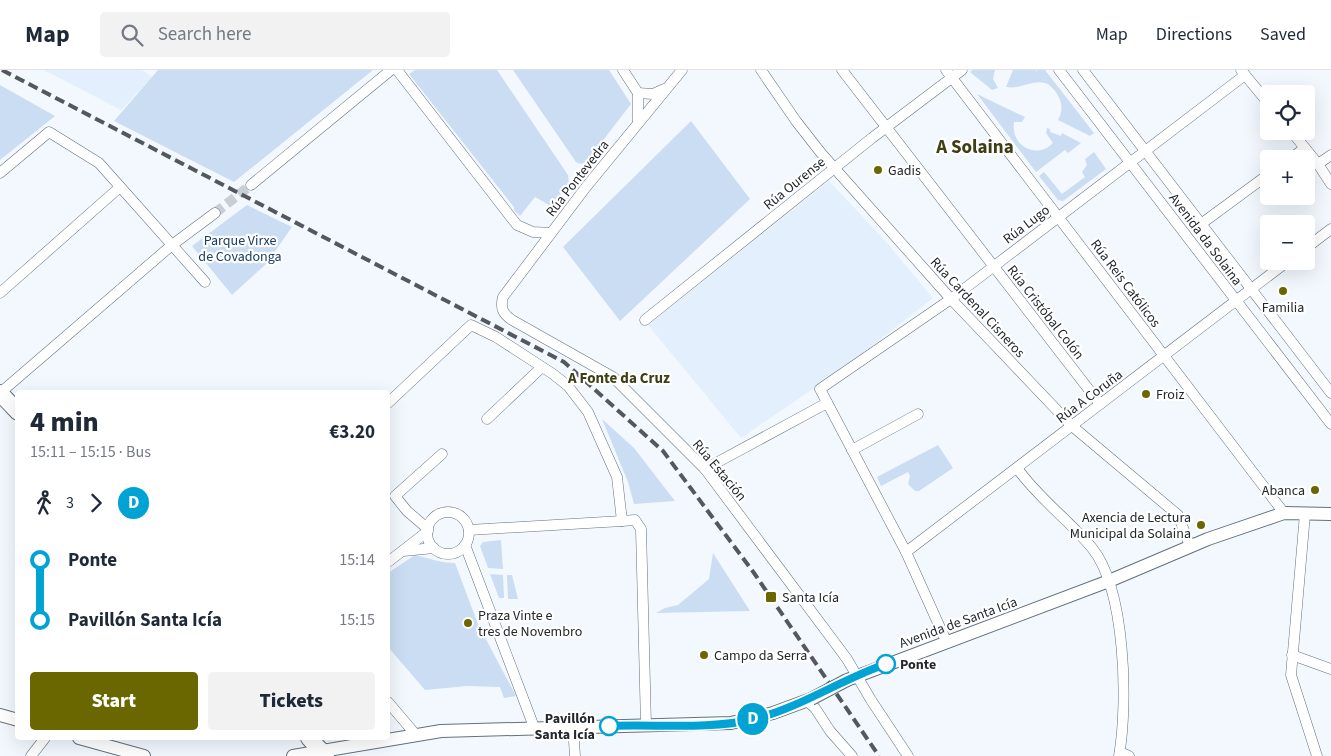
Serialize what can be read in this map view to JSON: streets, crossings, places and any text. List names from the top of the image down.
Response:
{
  "streets": {
    "street": [
      "Rúa Pontevedra",
      "Rúa Ourense",
      "Rúa Lugo",
      "Avenida da Solaina",
      "Rúa Reis Católicos",
      "Rúa Cardenal Cisneros",
      "Rúa Cristóbal Colón",
      "Rúa A Coruña",
      "Rúa Estación",
      "Avenida de Santa Icía"
    ]
  },
  "crossings": [
    ["Rúa Pontevedra", "Rúa Estación"],
    ["Rúa Ourense", "Rúa Reis Católicos"],
    ["Rúa Ourense", "Rúa Cardenal Cisneros"],
    ["Rúa Ourense", "Rúa Cristóbal Colón"],
    ["Rúa Lugo", "Avenida da Solaina"],
    ["Rúa Lugo", "Rúa Reis Católicos"],
    ["Rúa Lugo", "Rúa Cardenal Cisneros"],
    ["Rúa Lugo", "Rúa Cristóbal Colón"],
    ["Avenida da Solaina", "Rúa A Coruña"],
    ["Rúa Reis Católicos", "Rúa A Coruña"],
    ["Rúa Reis Católicos", "Avenida de Santa Icía"],
    ["Rúa Cardenal Cisneros", "Rúa A Coruña"],
    ["Rúa Cardenal Cisneros", "Avenida de Santa Icía"],
    ["Rúa Cristóbal Colón", "Rúa A Coruña"],
    ["Rúa Estación", "Avenida de Santa Icía"]
  ],
  "districts": ["A Solaina", "A Fonte da Cruz"],
  "parks": ["Parque Virxe de Covadonga"],
  "places": {
    "other": [
      "Gadis",
      "Familia",
      "Froiz",
      "Abanca",
      "Axencia de Lectura Municipal da Solaina",
      "Praza Vinte e tres de Novembro",
      "Campo da Serra",
      "Ponte",
      "Pavillón Santa Icía"
    ],
    "transit": ["Santa Icía"]
  },
  "lines": ["bus line D"],
  "page": {
    "header": "Map",
    "search": "Search here",
    "nav": ["Map", "Directions", "Saved"],
    "on_map": "D",
    "map_buttons": ["+", "−"],
    "heading": ["4 min", "15:11 – 15:15 · Bus", "€3.20"],
    "legs": ["3", "D"],
    "list": [
      {
        "name": "Ponte",
        "value": "15:14"
      },
      {
        "name": "Pavillón Santa Icía",
        "value": "15:15"
      }
    ],
    "buttons": ["Start", "Tickets"]
  }
}
